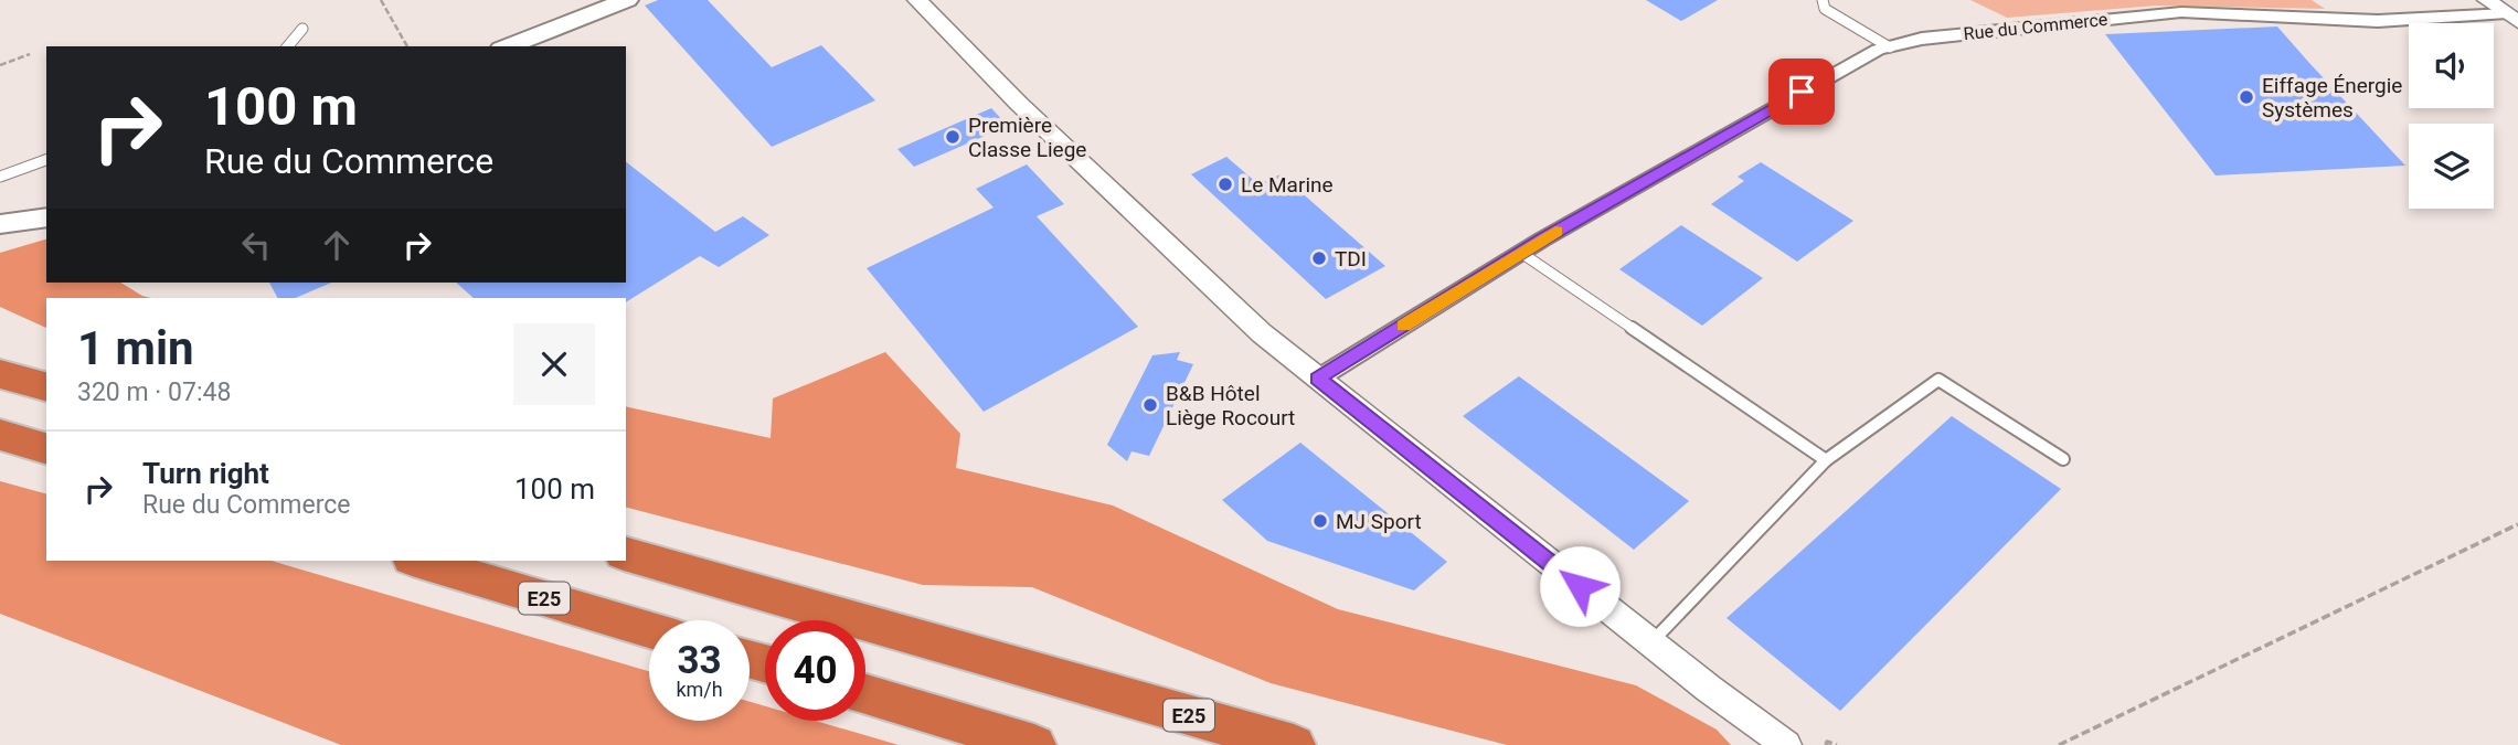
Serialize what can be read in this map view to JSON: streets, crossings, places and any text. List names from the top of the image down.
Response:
{
  "streets": {
    "highway": ["E25"],
    "street": ["Rue du Commerce"]
  },
  "places": [
    "Eiffage Énergie Systèmes",
    "Première Classe Liege",
    "Le Marine",
    "TDI",
    "B&B Hôtel Liège Rocourt",
    "MJ Sport"
  ],
  "page": {
    "turn": ["100 m", "Rue du Commerce"],
    "heading": ["1 min", "320 m · 07:48"],
    "list": [
      {
        "name": "Turn right",
        "note": "Rue du Commerce",
        "value": "100 m"
      }
    ],
    "speed": "33 km/h",
    "limit": "40"
  }
}
